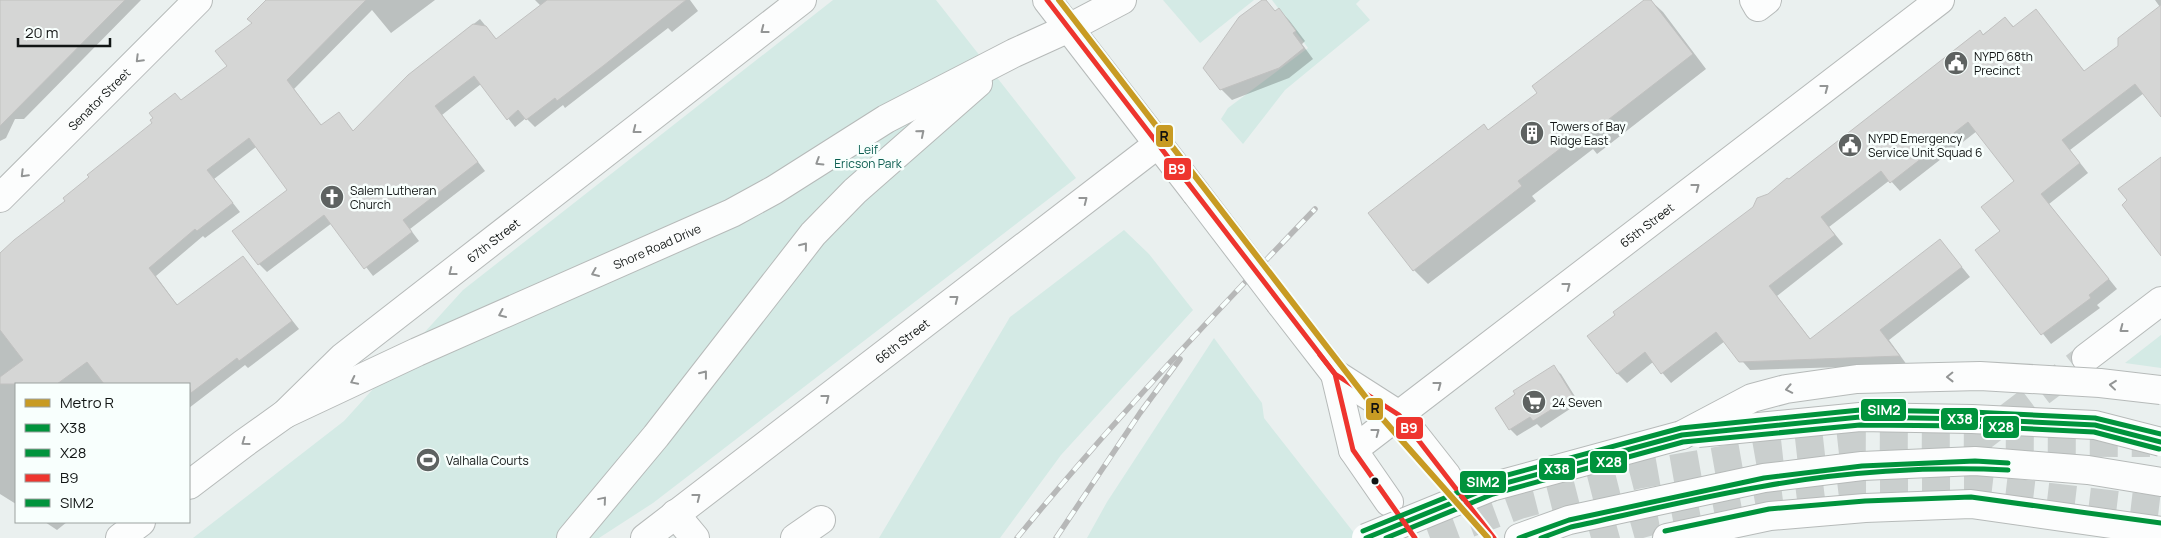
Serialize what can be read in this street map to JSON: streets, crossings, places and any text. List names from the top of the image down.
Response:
{
  "streets": {
    "main road": [
      "Senator Street",
      "65th Street",
      "67th Street",
      "Shore Road Drive",
      "66th Street"
    ]
  },
  "crossings": [
    ["67th Street", "Shore Road Drive"]
  ],
  "one_way": ["Senator Street", "67th Street", "66th Street"],
  "parks": ["Leif Ericson Park"],
  "places": {
    "public building": ["NYPD 68th Precinct", "NYPD Emergency Service Unit Squad 6"],
    "building": ["Towers of Bay Ridge East"],
    "church": ["Salem Lutheran Church"],
    "supermarket": ["24 Seven"],
    "sports": ["Valhalla Courts"]
  },
  "lines": [
    "metro line R",
    "transit line B9",
    "transit line SIM2",
    "transit line X38",
    "transit line X28"
  ],
  "legend": [
    "Metro R",
    "X38",
    "X28",
    "B9",
    "SIM2"
  ],
  "scale_bar": "20 m"
}
